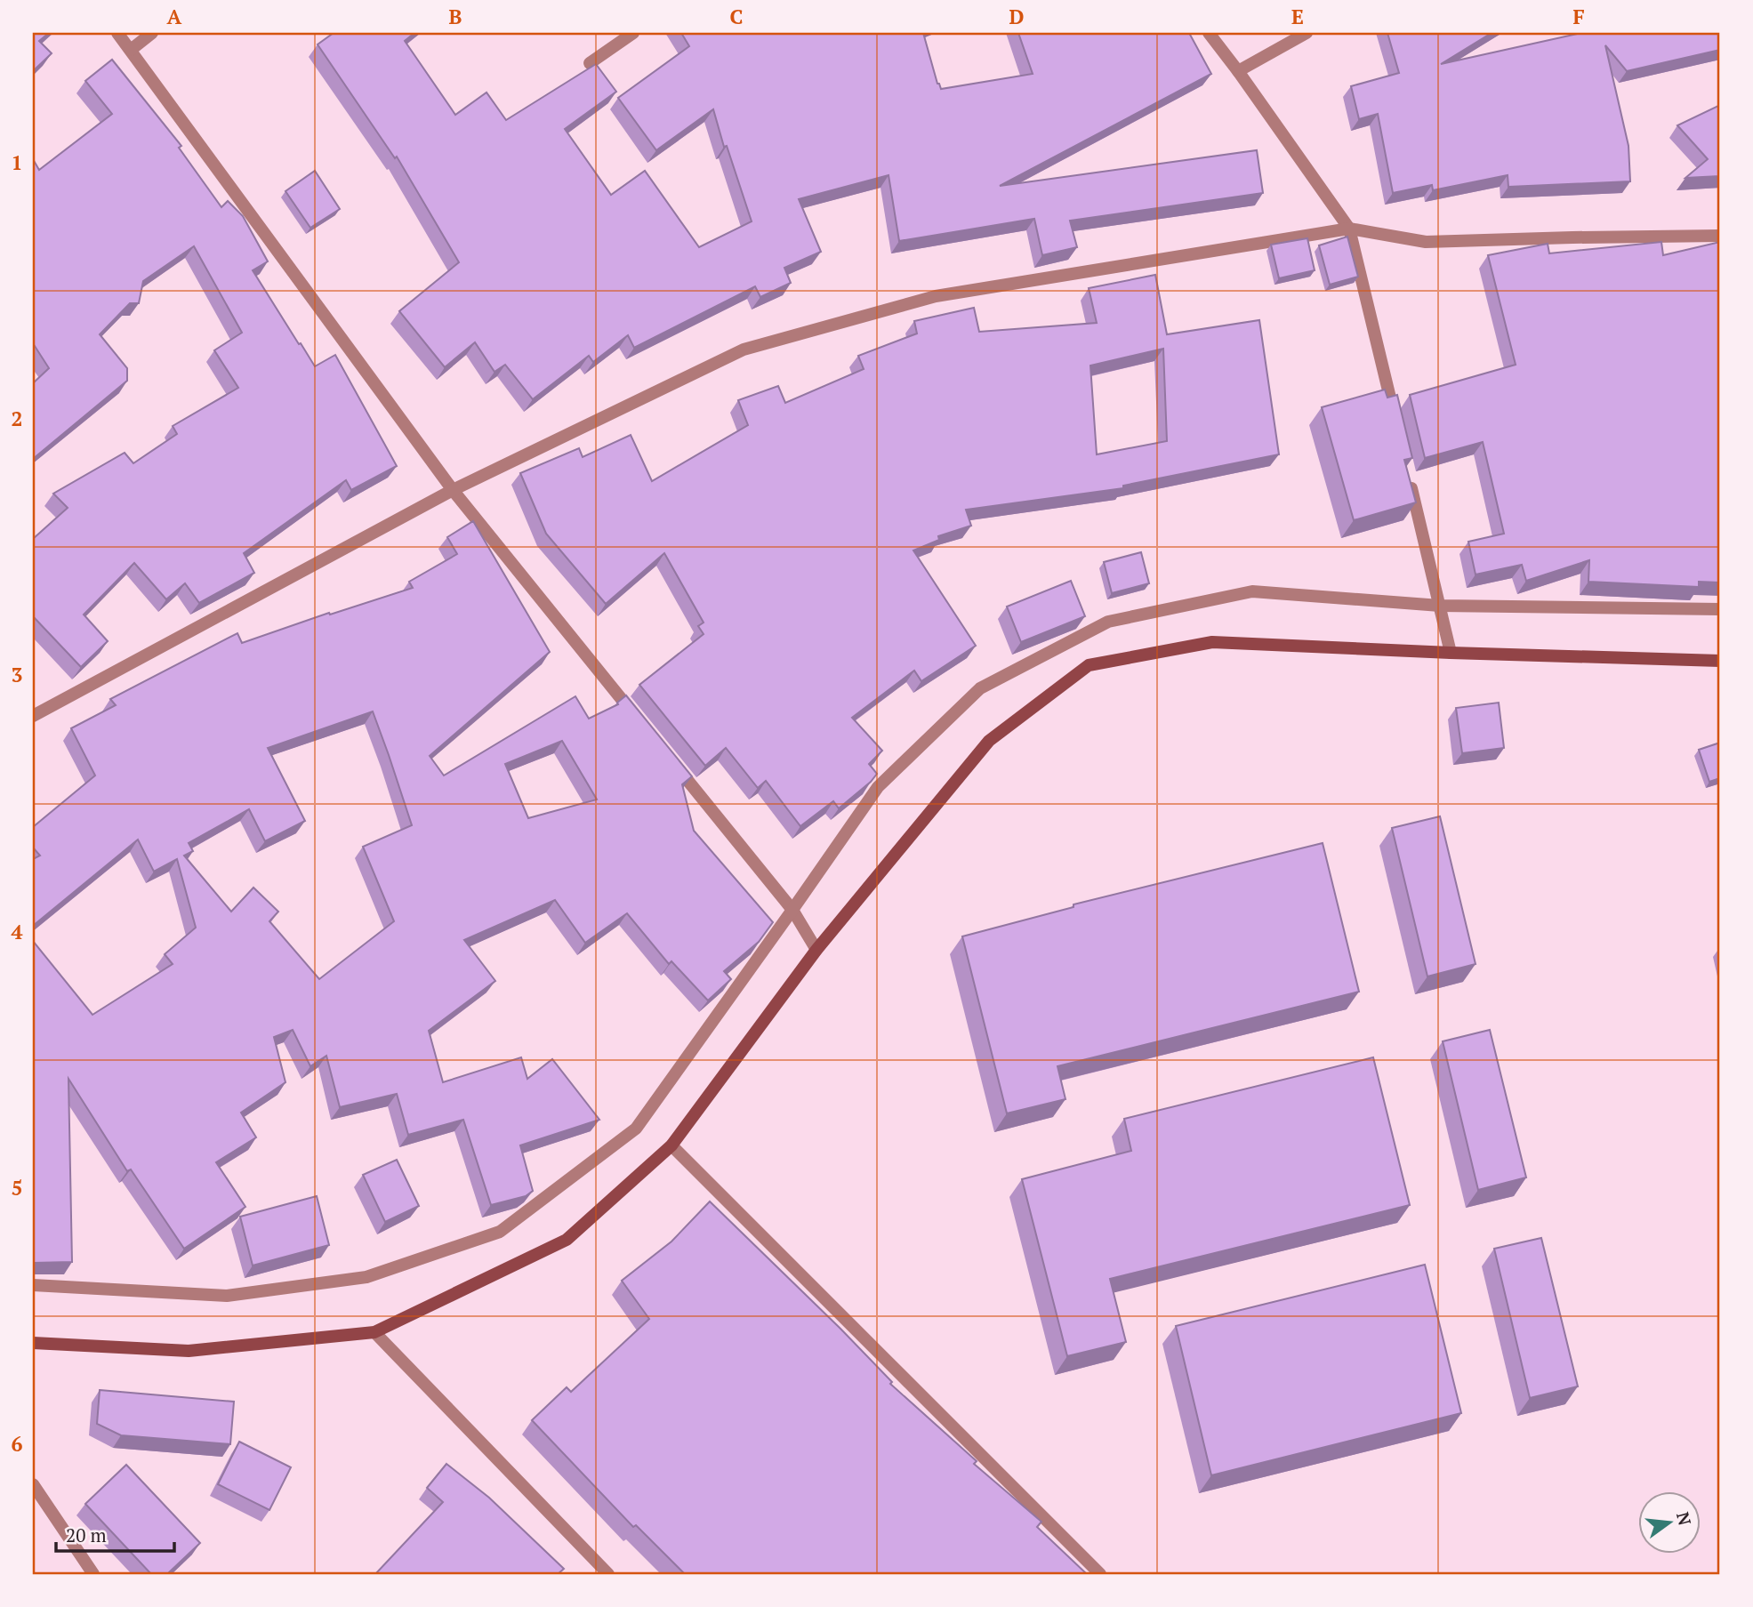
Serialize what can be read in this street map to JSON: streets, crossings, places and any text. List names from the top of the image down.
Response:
{
  "scale_bar": "20 m",
  "north": "right",
  "grid": {
    "columns": [
      "A",
      "B",
      "C",
      "D",
      "E",
      "F"
    ],
    "rows": [
      "1",
      "2",
      "3",
      "4",
      "5",
      "6"
    ]
  }
}
